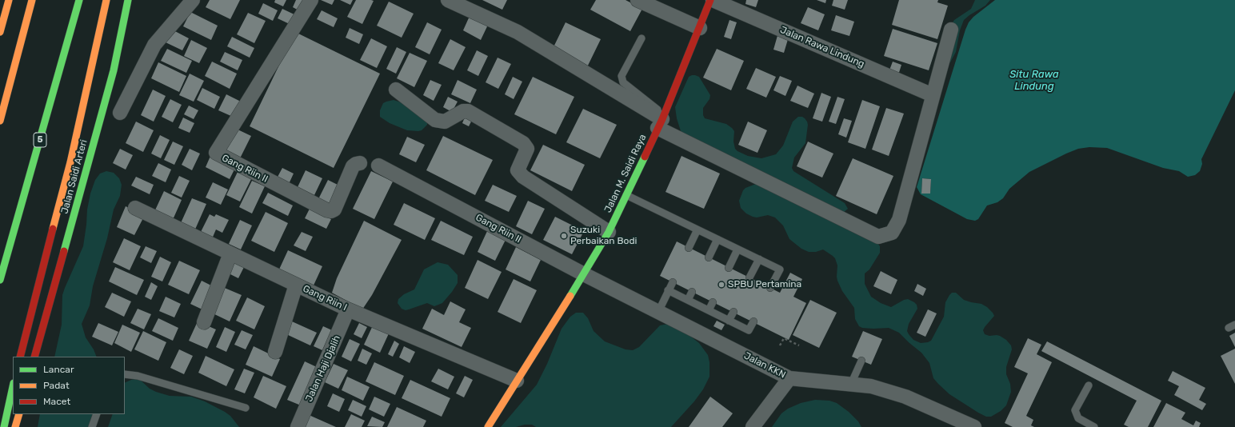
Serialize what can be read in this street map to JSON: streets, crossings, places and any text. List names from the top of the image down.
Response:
{
  "streets": {
    "main road": ["5", "Jalan M. Saidi Raya", "Jalan Saidi Arteri"],
    "street": [
      "Jalan Rawa Lindung",
      "Gang Riin II",
      "Gang Riin I",
      "Jalan KKN",
      "Jalan Haji Djalih"
    ]
  },
  "crossings": [
    ["Jalan Rawa Lindung", "Jalan M. Saidi Raya"],
    ["Gang Riin II", "Jalan M. Saidi Raya"],
    ["Gang Riin II", "Jalan KKN"],
    ["Jalan M. Saidi Raya", "Gang Riin I"],
    ["Jalan M. Saidi Raya", "Jalan KKN"],
    ["Gang Riin I", "Jalan Haji Djalih"]
  ],
  "water": ["Situ Rawa Lindung"],
  "places": ["Suzuki Perbaikan Bodi", "SPBU Pertamina"],
  "legend": ["Lancar", "Padat", "Macet"]
}
